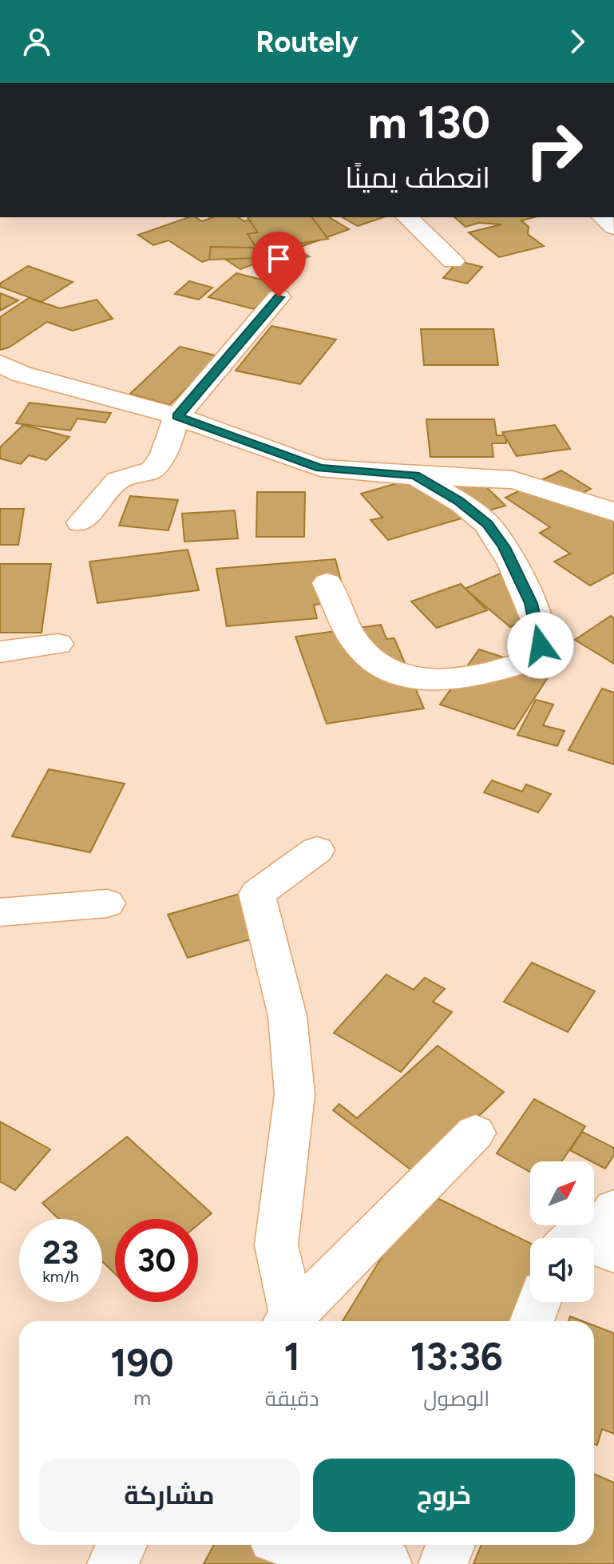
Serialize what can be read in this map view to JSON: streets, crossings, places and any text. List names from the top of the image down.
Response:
{
  "north": "top right",
  "page": {
    "header": "Routely",
    "turn": ["130 m", "انعطف يمينًا"],
    "speed": "23 km/h",
    "limit": "30",
    "eta": [
      "13:36",
      "الوصول",
      "1",
      "دقيقة",
      "190",
      "m"
    ],
    "buttons": ["خروج", "مشاركة"]
  }
}
